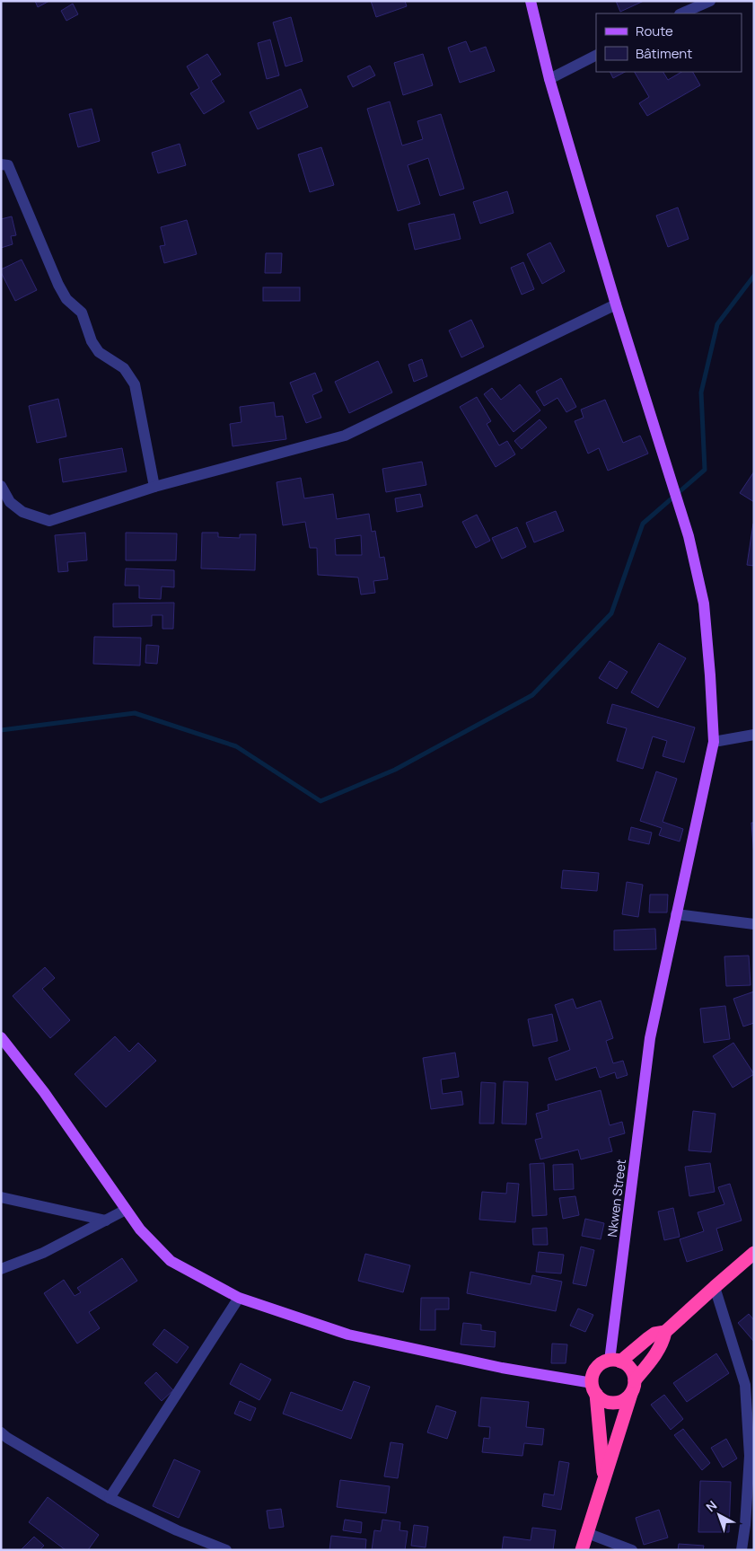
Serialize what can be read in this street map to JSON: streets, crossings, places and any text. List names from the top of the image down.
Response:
{
  "streets": {
    "main road": ["Nkwen Street"]
  },
  "legend": ["Route", "Bâtiment"],
  "north": "top left"
}
